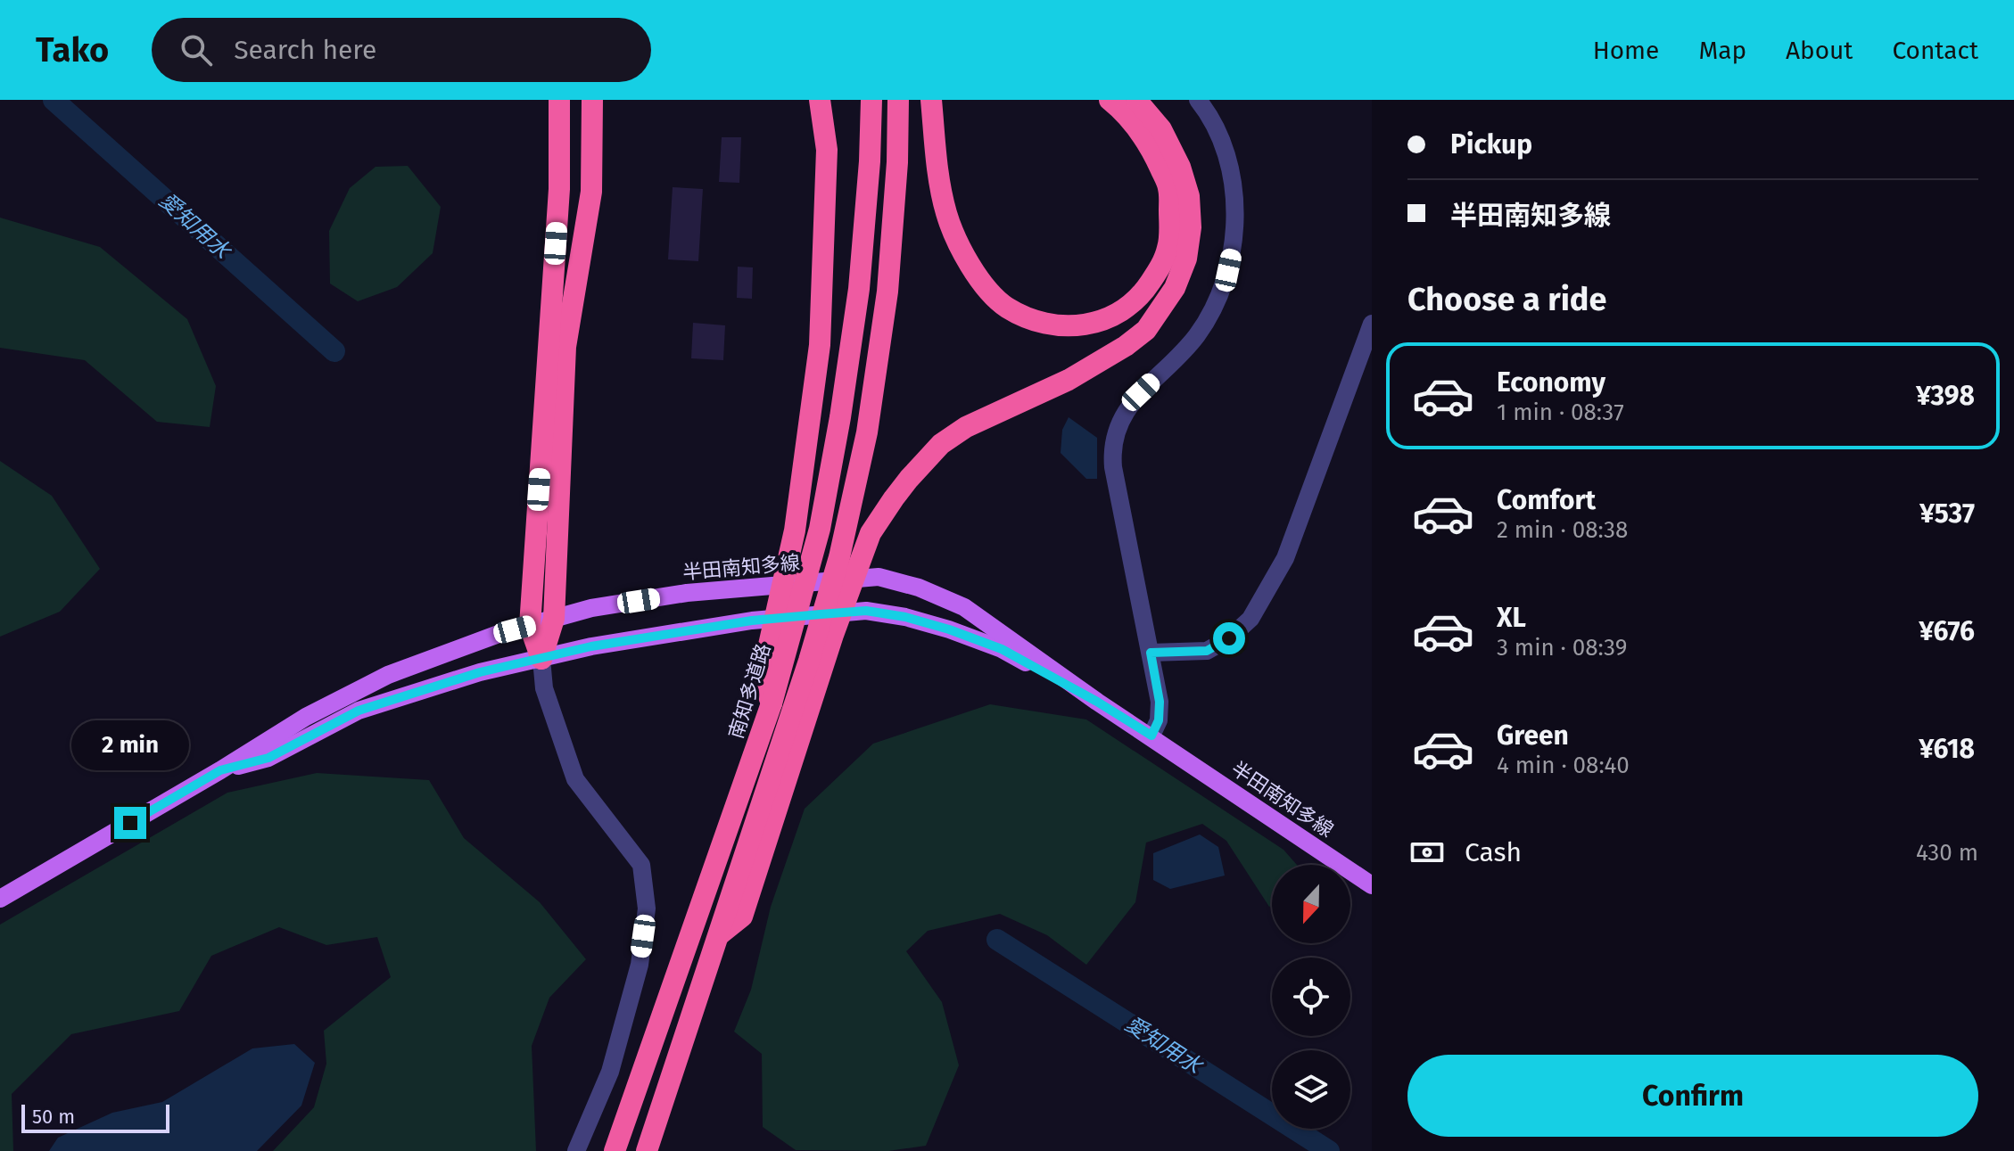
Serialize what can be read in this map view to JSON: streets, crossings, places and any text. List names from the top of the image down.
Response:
{
  "streets": {
    "highway": ["南知多道路"],
    "main road": ["半田南知多線"]
  },
  "water": ["愛知用水"],
  "scale_bar": "50 m",
  "north": "bottom",
  "page": {
    "header": "Tako",
    "search": "Search here",
    "nav": [
      "Home",
      "Map",
      "About",
      "Contact"
    ],
    "banner": ["Pickup", "半田南知多線"],
    "heading": "Choose a ride",
    "list": [
      {
        "name": "Economy",
        "note": "1 min · 08:37",
        "value": "¥398"
      },
      {
        "name": "Comfort",
        "note": "2 min · 08:38",
        "value": "¥537"
      },
      {
        "name": "XL",
        "note": "3 min · 08:39",
        "value": "¥676"
      },
      {
        "name": "Green",
        "note": "4 min · 08:40",
        "value": "¥618"
      }
    ],
    "bubble": "2 min",
    "pay": ["Cash", "430 m"],
    "buttons": "Confirm",
    "scale": "50 m"
  }
}
